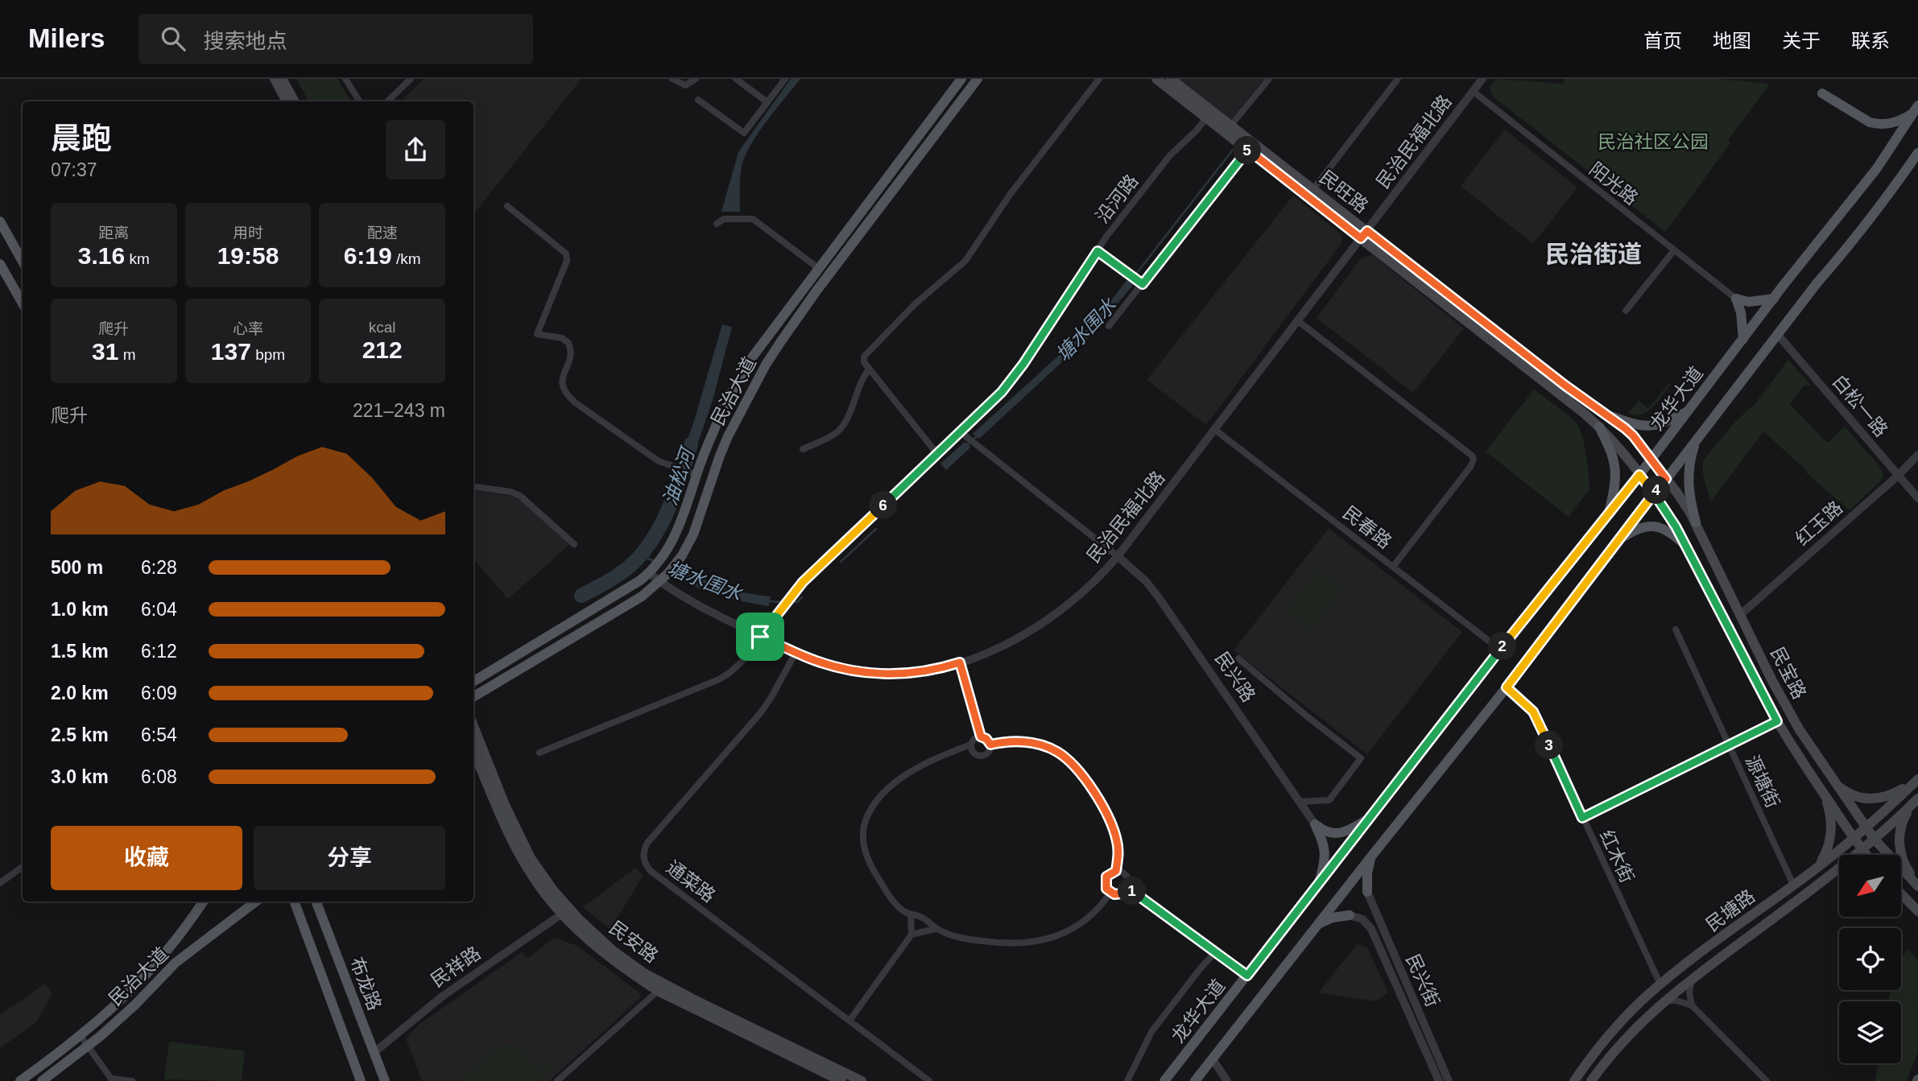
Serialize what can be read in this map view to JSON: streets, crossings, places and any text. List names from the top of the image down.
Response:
{
  "streets": {
    "main road": [
      "民旺路",
      "民治大道",
      "龙华大道",
      "民宝路",
      "民塘路",
      "民安路",
      "布龙路"
    ],
    "street": [
      "民治民福北路",
      "阳光路",
      "沿河路",
      "白松一路",
      "红玉路",
      "民春路",
      "民兴路",
      "源塘街",
      "红木街",
      "通菜路",
      "民祥路",
      "民兴街"
    ]
  },
  "crossings": [
    ["民治民福北路", "阳光路"],
    ["民治民福北路", "民旺路"],
    ["民治民福北路", "沿河路"],
    ["民治民福北路", "民治大道"],
    ["民治民福北路", "民春路"],
    ["民治民福北路", "民兴路"],
    ["民治民福北路", "通菜路"],
    ["民旺路", "沿河路"],
    ["民旺路", "龙华大道"],
    ["民旺路", "民宝路"],
    ["龙华大道", "民春路"],
    ["龙华大道", "民宝路"],
    ["白松一路", "红玉路"],
    ["红玉路", "民宝路"],
    ["民宝路", "民塘路"],
    ["源塘街", "民塘路"],
    ["红木街", "民塘路"],
    ["民安路", "民祥路"],
    ["民祥路", "布龙路"]
  ],
  "districts": ["民治街道"],
  "water": ["塘水围水", "油松河"],
  "parks": ["民治社区公园"],
  "north": "bottom left",
  "page": {
    "header": "Milers",
    "search": "搜索地点",
    "nav": [
      "首页",
      "地图",
      "关于",
      "联系"
    ],
    "heading": ["晨跑", "07:37"],
    "pins": [
      "5",
      "4",
      "6",
      "2",
      "3",
      "1"
    ],
    "stats": [
      ["距离", "3.16 km"],
      ["用时", "19:58"],
      ["配速", "6:19 /km"],
      ["爬升", "31 m"],
      ["心率", "137 bpm"],
      ["kcal", "212"]
    ],
    "chart": ["爬升", "221–243 m"],
    "list": [
      {
        "name": "500 m",
        "note": "6:28"
      },
      {
        "name": "1.0 km",
        "note": "6:04"
      },
      {
        "name": "1.5 km",
        "note": "6:12"
      },
      {
        "name": "2.0 km",
        "note": "6:09"
      },
      {
        "name": "2.5 km",
        "note": "6:54"
      },
      {
        "name": "3.0 km",
        "note": "6:08"
      }
    ],
    "buttons": ["收藏", "分享"]
  }
}
